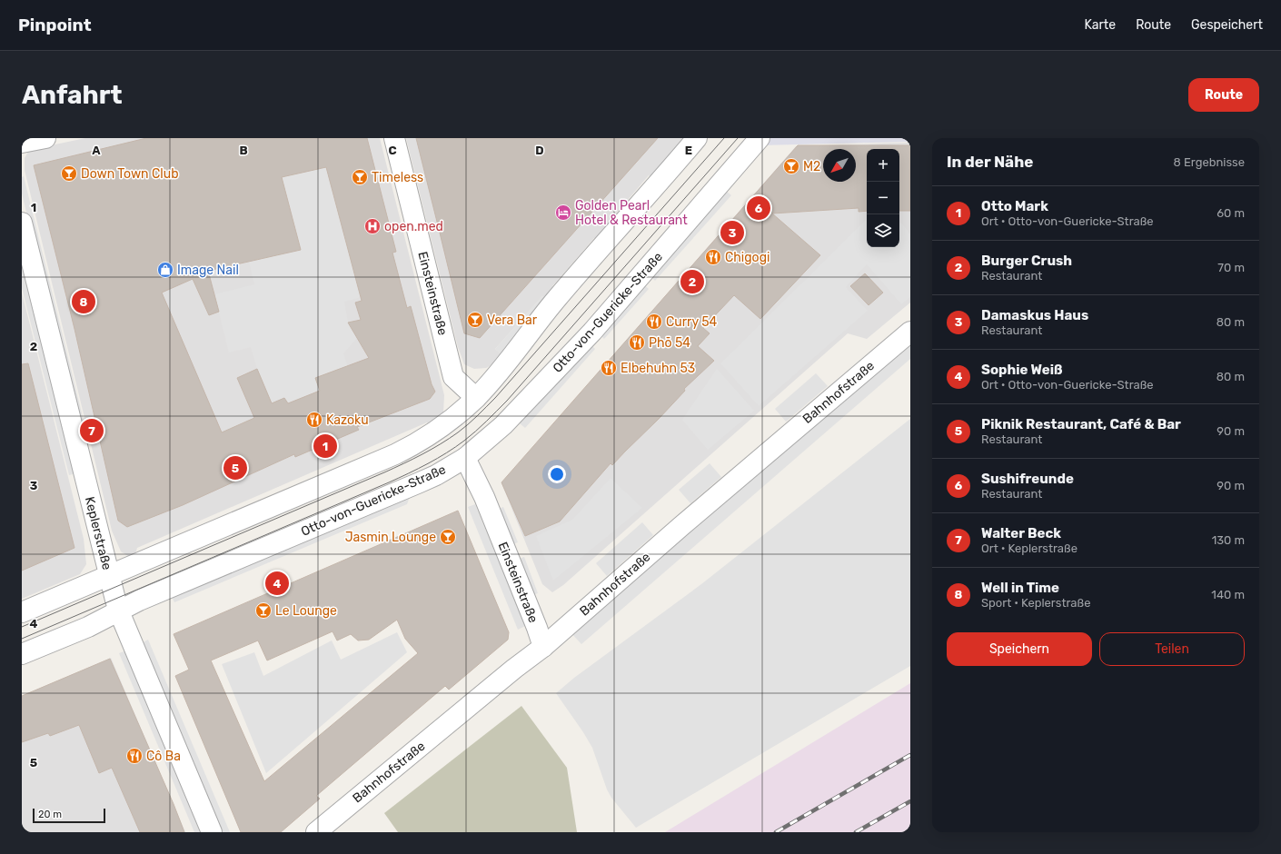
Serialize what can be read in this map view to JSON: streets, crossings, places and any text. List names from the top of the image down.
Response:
{
  "streets": {
    "street": [
      "Einsteinstraße",
      "Otto-von-Guericke-Straße",
      "Bahnhofstraße",
      "Keplerstraße"
    ]
  },
  "crossings": [
    ["Einsteinstraße", "Otto-von-Guericke-Straße"],
    ["Einsteinstraße", "Bahnhofstraße"],
    ["Otto-von-Guericke-Straße", "Keplerstraße"]
  ],
  "places": {
    "bar": [
      "M2",
      "Down Town Club",
      "Timeless",
      "Vera Bar",
      "Jasmin Lounge",
      "Le Lounge"
    ],
    "hotel": ["Golden Pearl Hotel & Restaurant"],
    "hospital": ["open.med"],
    "restaurant": [
      "Chigogi",
      "Curry 54",
      "Phō 54",
      "Elbehuhn 53",
      "Kazoku",
      "Cô Ba"
    ],
    "shop": ["Image Nail"]
  },
  "scale_bar": "20 m",
  "north": "bottom left",
  "page": {
    "header": "Pinpoint",
    "nav": ["Karte", "Route", "Gespeichert"],
    "buttons": [
      "Route",
      ["Speichern", "Teilen"]
    ],
    "title": "Anfahrt",
    "heading": ["In der Nähe", "8 Ergebnisse"],
    "map_buttons": ["+", "−"],
    "list": [
      {
        "mark": "1",
        "name": "Otto Mark",
        "note": "Ort · Otto-von-Guericke-Straße",
        "value": "60 m"
      },
      {
        "mark": "2",
        "name": "Burger Crush",
        "note": "Restaurant",
        "value": "70 m"
      },
      {
        "mark": "3",
        "name": "Damaskus Haus",
        "note": "Restaurant",
        "value": "80 m"
      },
      {
        "mark": "4",
        "name": "Sophie Weiß",
        "note": "Ort · Otto-von-Guericke-Straße",
        "value": "80 m"
      },
      {
        "mark": "5",
        "name": "Piknik Restaurant, Café & Bar",
        "note": "Restaurant",
        "value": "90 m"
      },
      {
        "mark": "6",
        "name": "Sushifreunde",
        "note": "Restaurant",
        "value": "90 m"
      },
      {
        "mark": "7",
        "name": "Walter Beck",
        "note": "Ort · Keplerstraße",
        "value": "130 m"
      },
      {
        "mark": "8",
        "name": "Well in Time",
        "note": "Sport · Keplerstraße",
        "value": "140 m"
      }
    ],
    "pins": [
      "6",
      "3",
      "2",
      "8",
      "7",
      "1",
      "5",
      "4"
    ],
    "scale": "20 m"
  },
  "grid": {
    "columns": [
      "A",
      "B",
      "C",
      "D",
      "E"
    ],
    "rows": [
      "1",
      "2",
      "3",
      "4",
      "5"
    ]
  }
}
